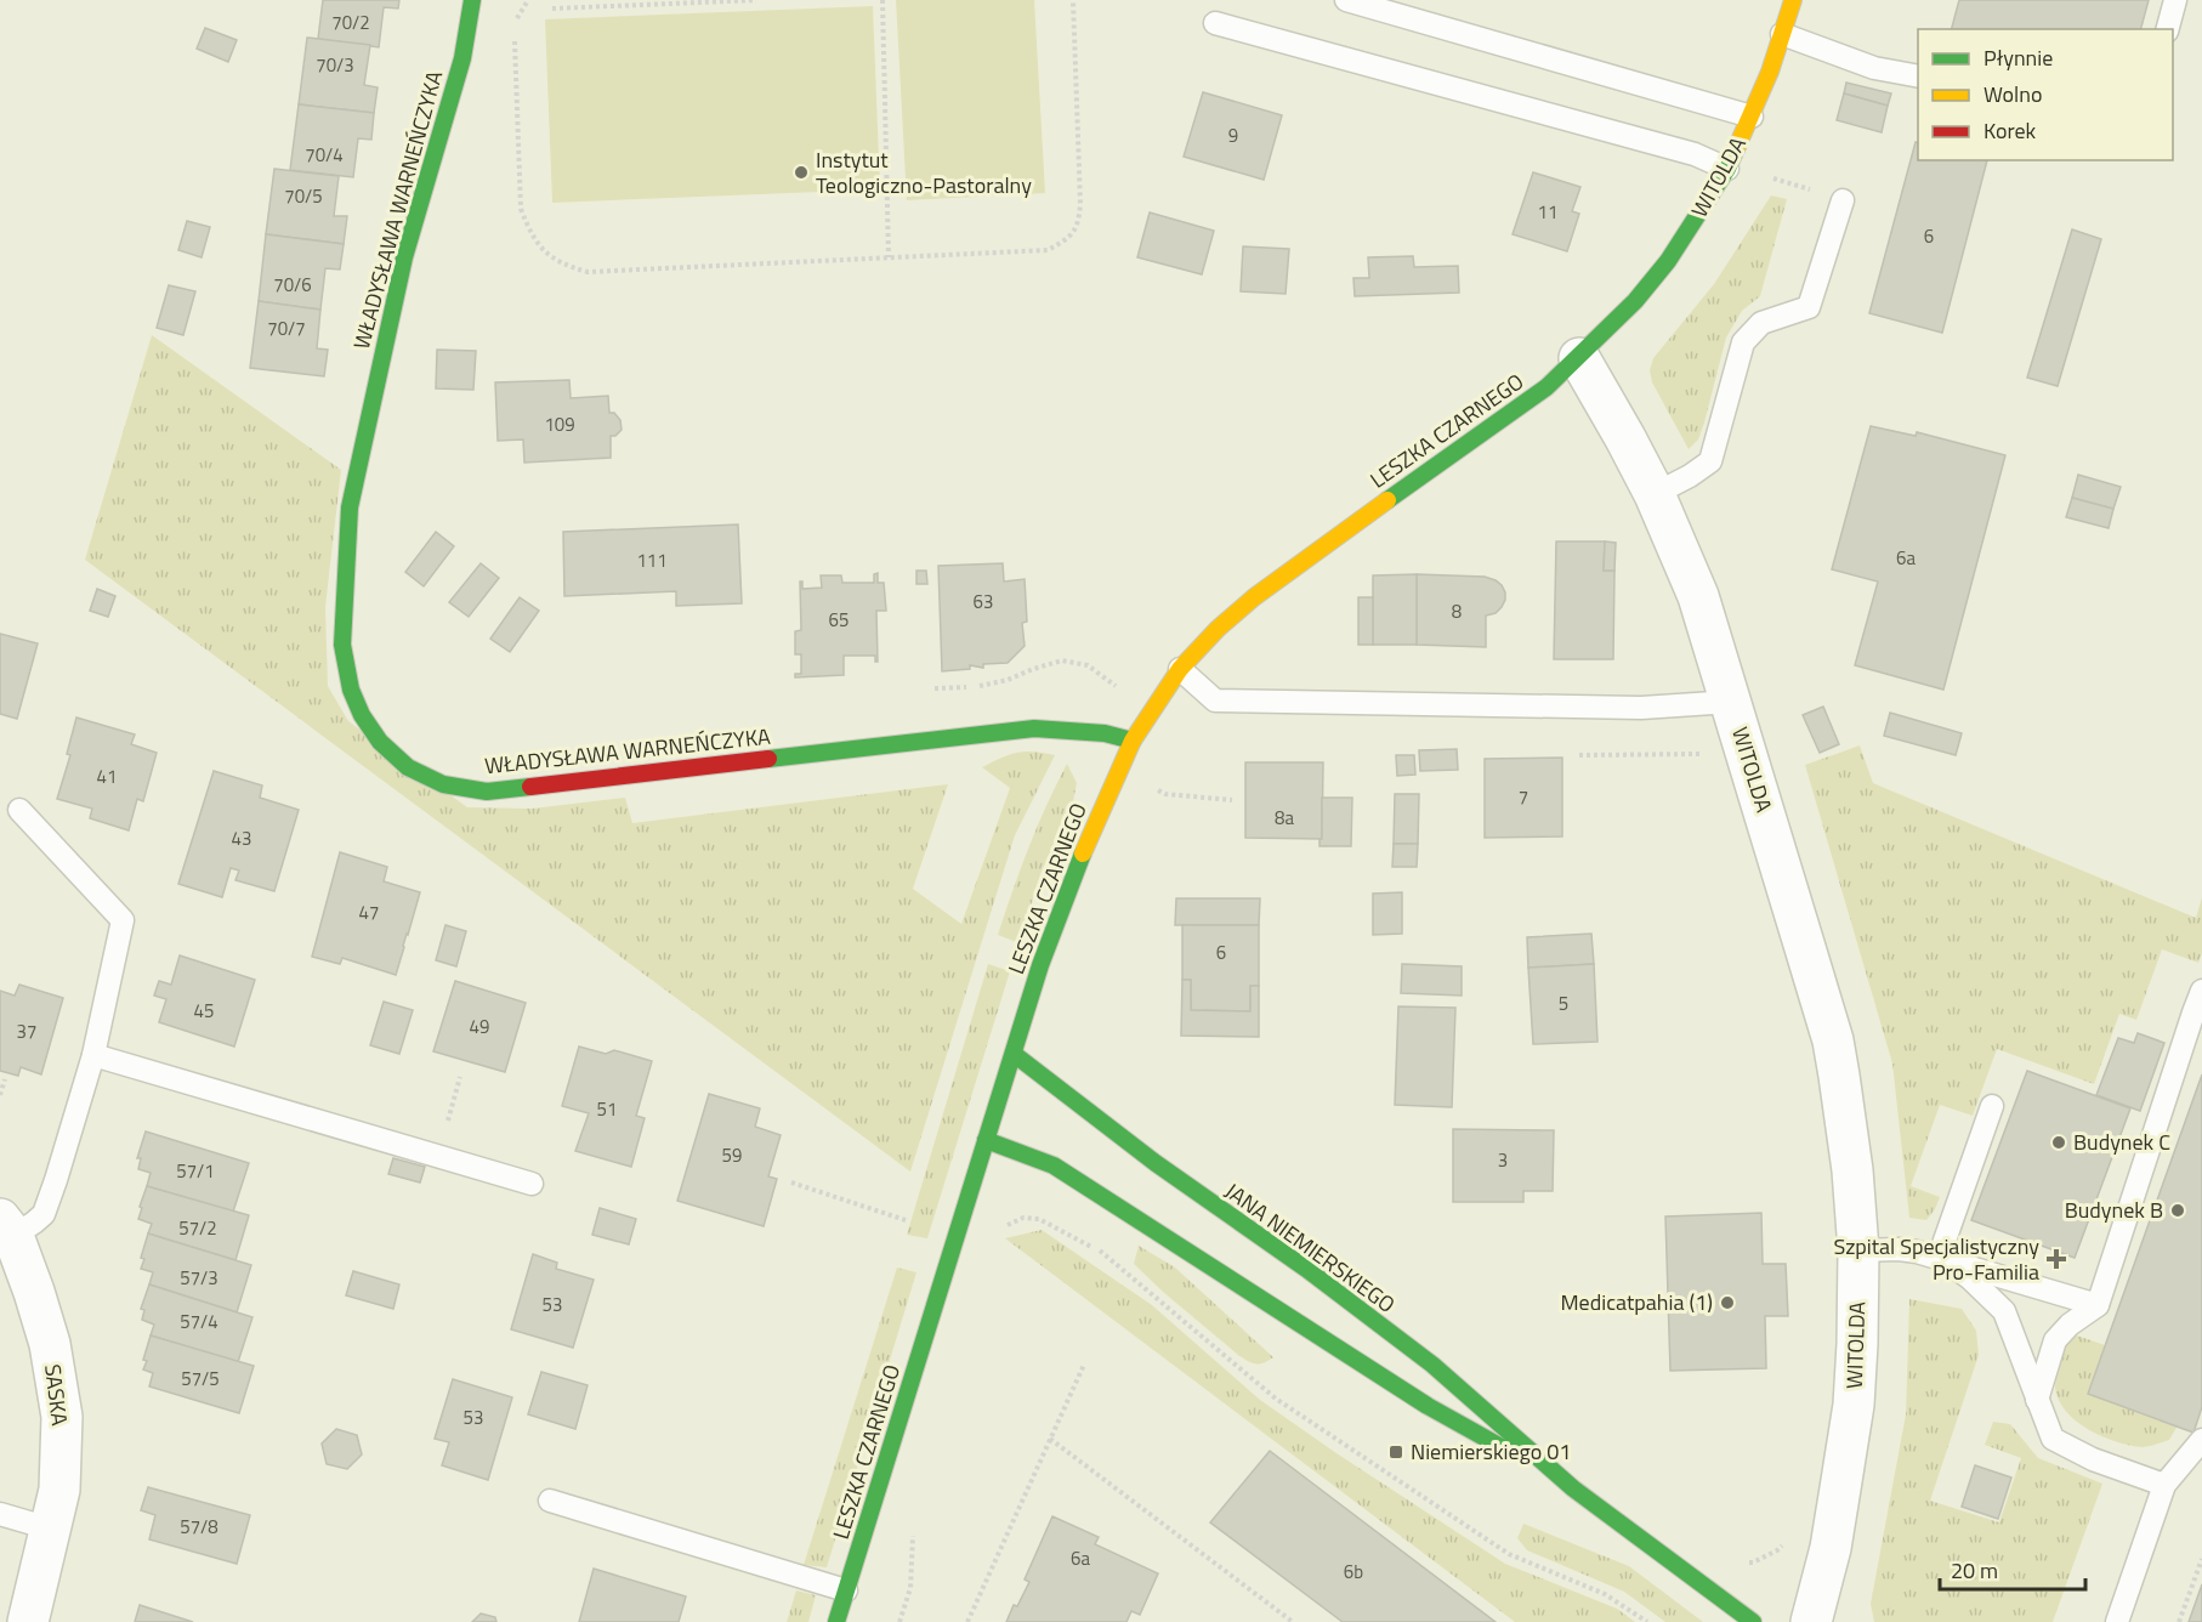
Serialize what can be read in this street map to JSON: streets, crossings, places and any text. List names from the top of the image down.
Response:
{
  "streets": {
    "street": [
      "WITOLDA",
      "WŁADYSŁAWA WARNEŃCZYKA",
      "LESZKA CZARNEGO",
      "JANA NIEMIERSKIEGO",
      "SASKA"
    ]
  },
  "crossings": [
    ["WITOLDA", "LESZKA CZARNEGO"],
    ["WŁADYSŁAWA WARNEŃCZYKA", "LESZKA CZARNEGO"],
    ["LESZKA CZARNEGO", "JANA NIEMIERSKIEGO"]
  ],
  "places": {
    "other": [
      "Instytut Teologiczno-Pastoralny",
      "Budynek C",
      "Budynek B",
      "Medicatpahia (1)"
    ],
    "health": ["Szpital Specjalistyczny Pro-Familia"],
    "transit": ["Niemierskiego 01"]
  },
  "house_numbers": [
    "70/2",
    "70/3",
    "9",
    "70/4",
    "70/5",
    "11",
    "6",
    "70/6",
    "70/7",
    "109",
    "6a",
    "111",
    "63",
    "8",
    "65",
    "41",
    "7",
    "8a",
    "43",
    "47",
    "6",
    "5",
    "45",
    "49",
    "37",
    "51",
    "59",
    "3",
    "57/1",
    "57/2",
    "57/3",
    "53",
    "57/4",
    "57/5",
    "53",
    "57/8",
    "6a",
    "6b"
  ],
  "legend": ["Płynnie", "Wolno", "Korek"],
  "scale_bar": "20 m"
}
